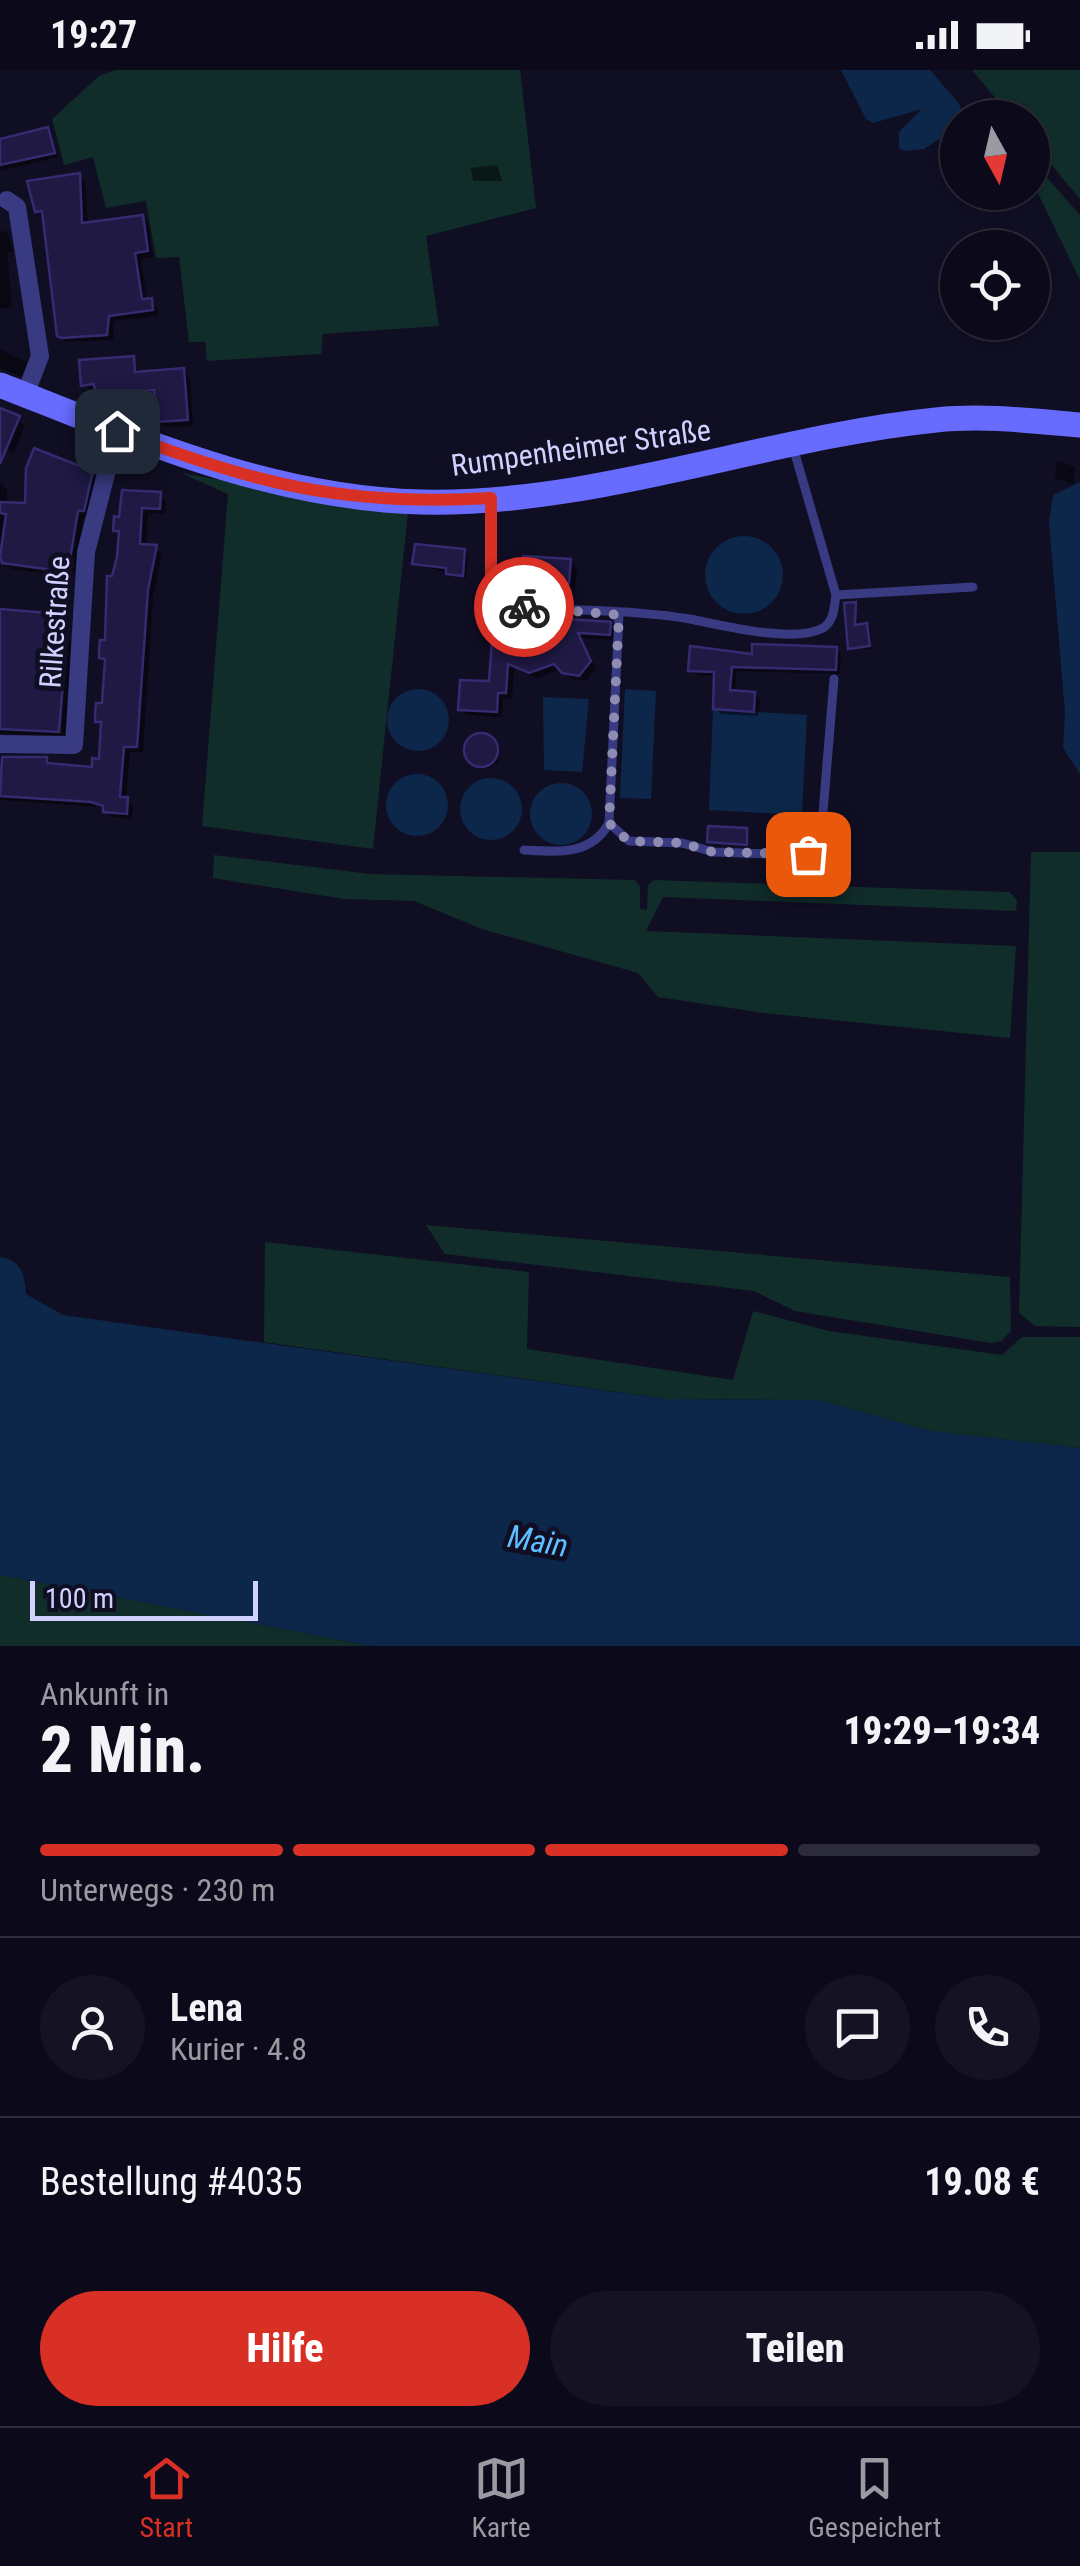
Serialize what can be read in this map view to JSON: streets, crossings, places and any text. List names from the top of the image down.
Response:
{
  "streets": {
    "street": ["Rumpenheimer Straße", "Rilkestraße"]
  },
  "crossings": [
    ["Rumpenheimer Straße", "Rilkestraße"]
  ],
  "water": ["Main"],
  "scale_bar": "100 m",
  "north": "bottom",
  "page": {
    "status": "19:27",
    "scale": "100 m",
    "heading": ["2 Min.", "Ankunft in", "19:29–19:34"],
    "panel": [
      "Lena",
      "Kurier · 4.8",
      "Bestellung #4035",
      "19.08 €"
    ],
    "bar": "Unterwegs · 230 m",
    "buttons": ["Hilfe", "Teilen"],
    "tabs": ["Start", "Karte", "Gespeichert"]
  }
}
